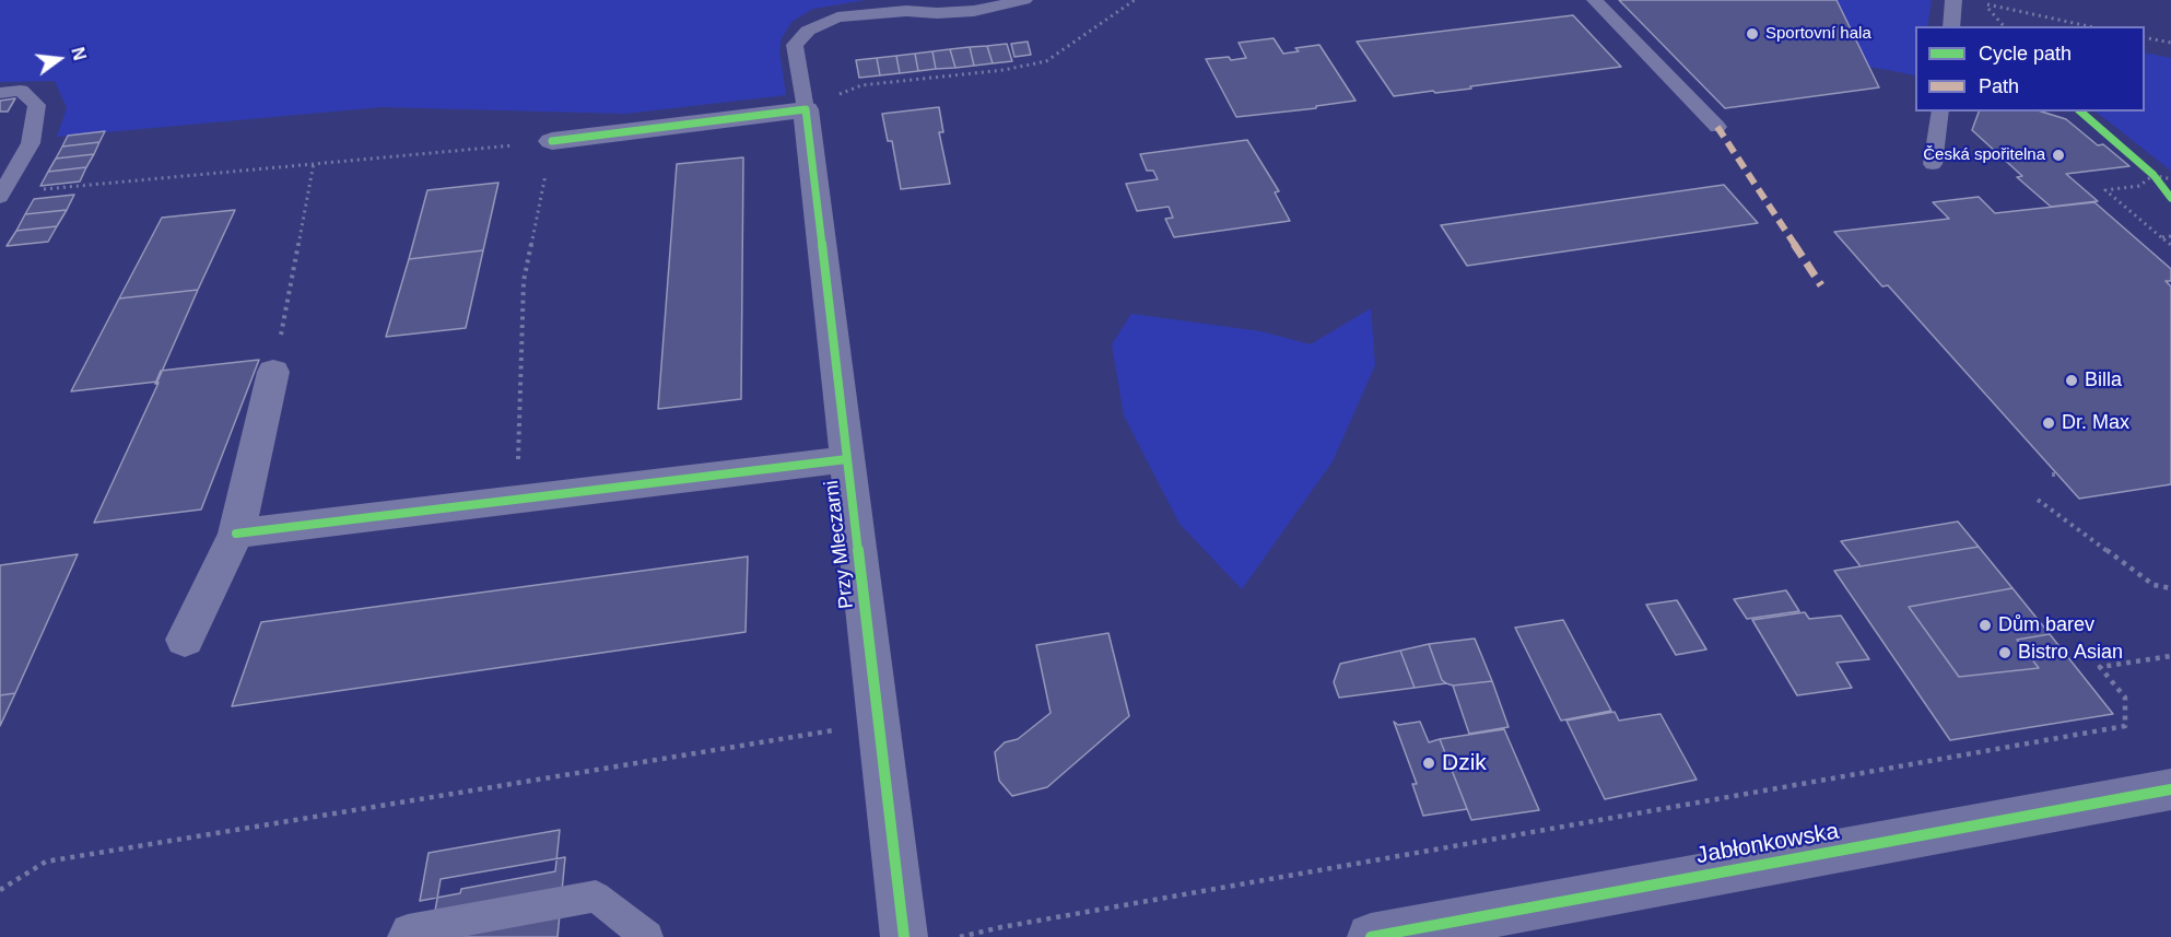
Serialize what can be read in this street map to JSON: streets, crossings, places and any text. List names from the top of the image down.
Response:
{
  "streets": {
    "main road": ["Jabłonkowska"],
    "street": ["Przy Mleczarni"]
  },
  "places": [
    "Sportovní hala",
    "Česká spořitelna",
    "Billa",
    "Dr. Max",
    "Dům barev",
    "Bistro Asian",
    "Dzik"
  ],
  "legend": ["Cycle path", "Path"],
  "north": "right"
}
